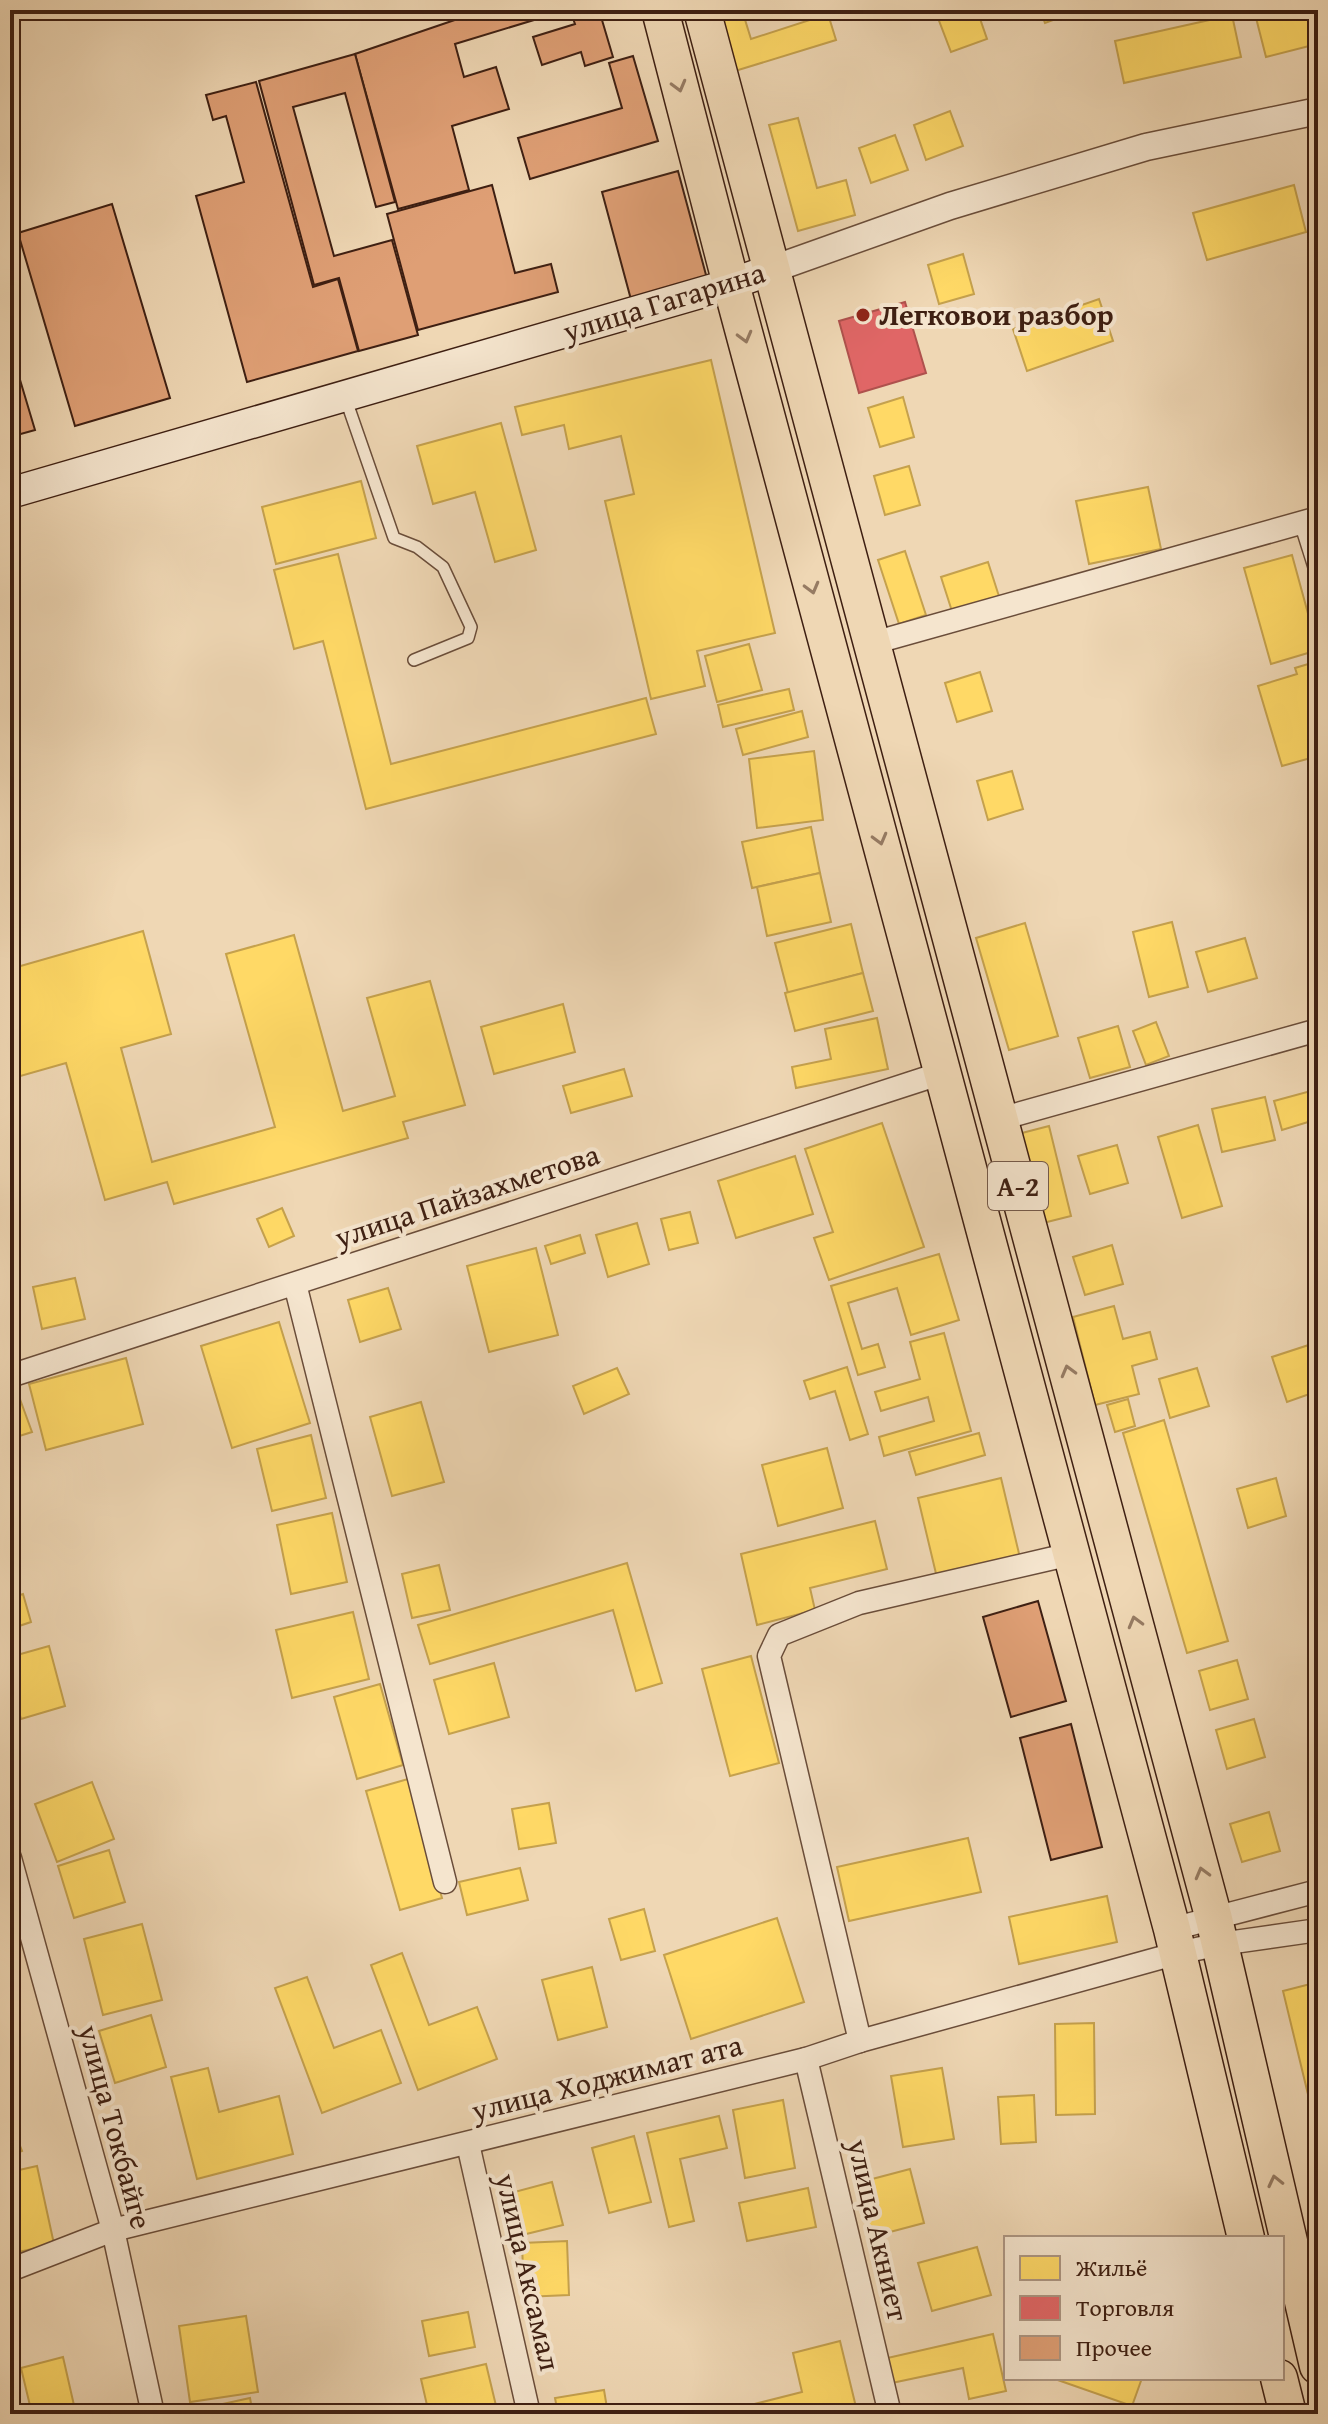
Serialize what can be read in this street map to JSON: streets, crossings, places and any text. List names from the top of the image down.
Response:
{
  "streets": {
    "highway": ["A-2"],
    "main road": ["улица Гагарина"],
    "street": [
      "улица Пайзахметова",
      "улица Ходжимат ата",
      "улица Токбайге",
      "улица Акниет",
      "улица Аксамал"
    ]
  },
  "crossings": [
    ["улица Гагарина", "A-2"],
    ["A-2", "улица Пайзахметова"],
    ["A-2", "улица Ходжимат ата"],
    ["улица Ходжимат ата", "улица Токбайге"],
    ["улица Ходжимат ата", "улица Акниет"],
    ["улица Ходжимат ата", "улица Аксамал"]
  ],
  "places": ["Легковои разбор"],
  "legend": ["Жильё", "Торговля", "Прочее"]
}
